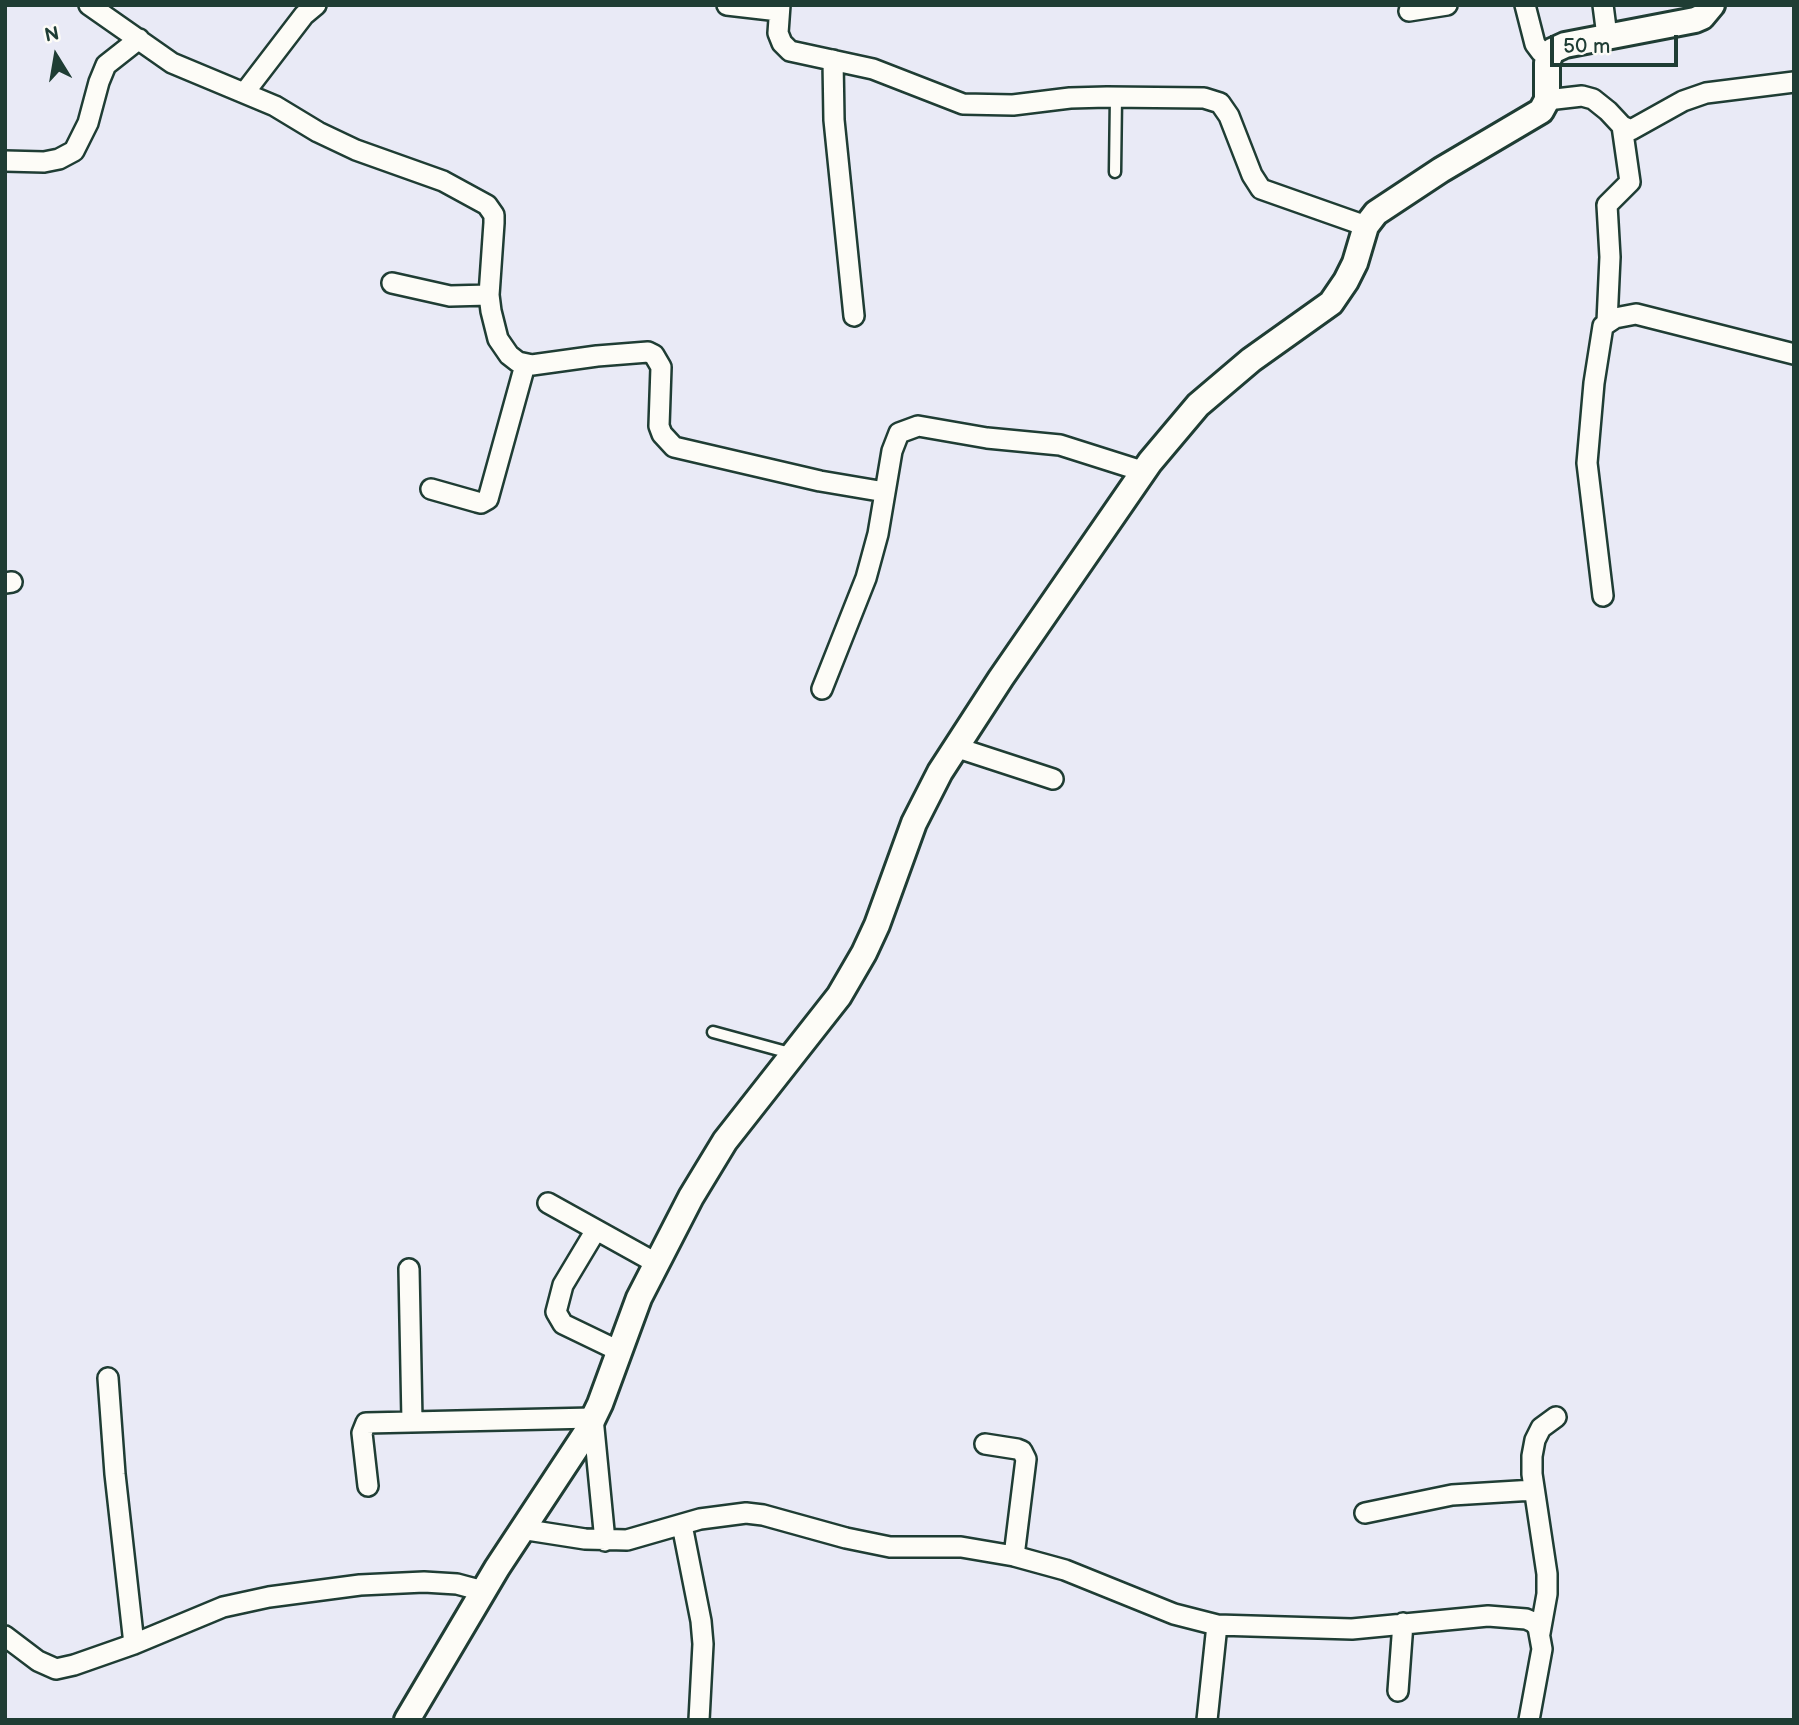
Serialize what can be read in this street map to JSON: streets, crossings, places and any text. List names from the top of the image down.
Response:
{
  "scale_bar": "50 m",
  "north": "top"
}
